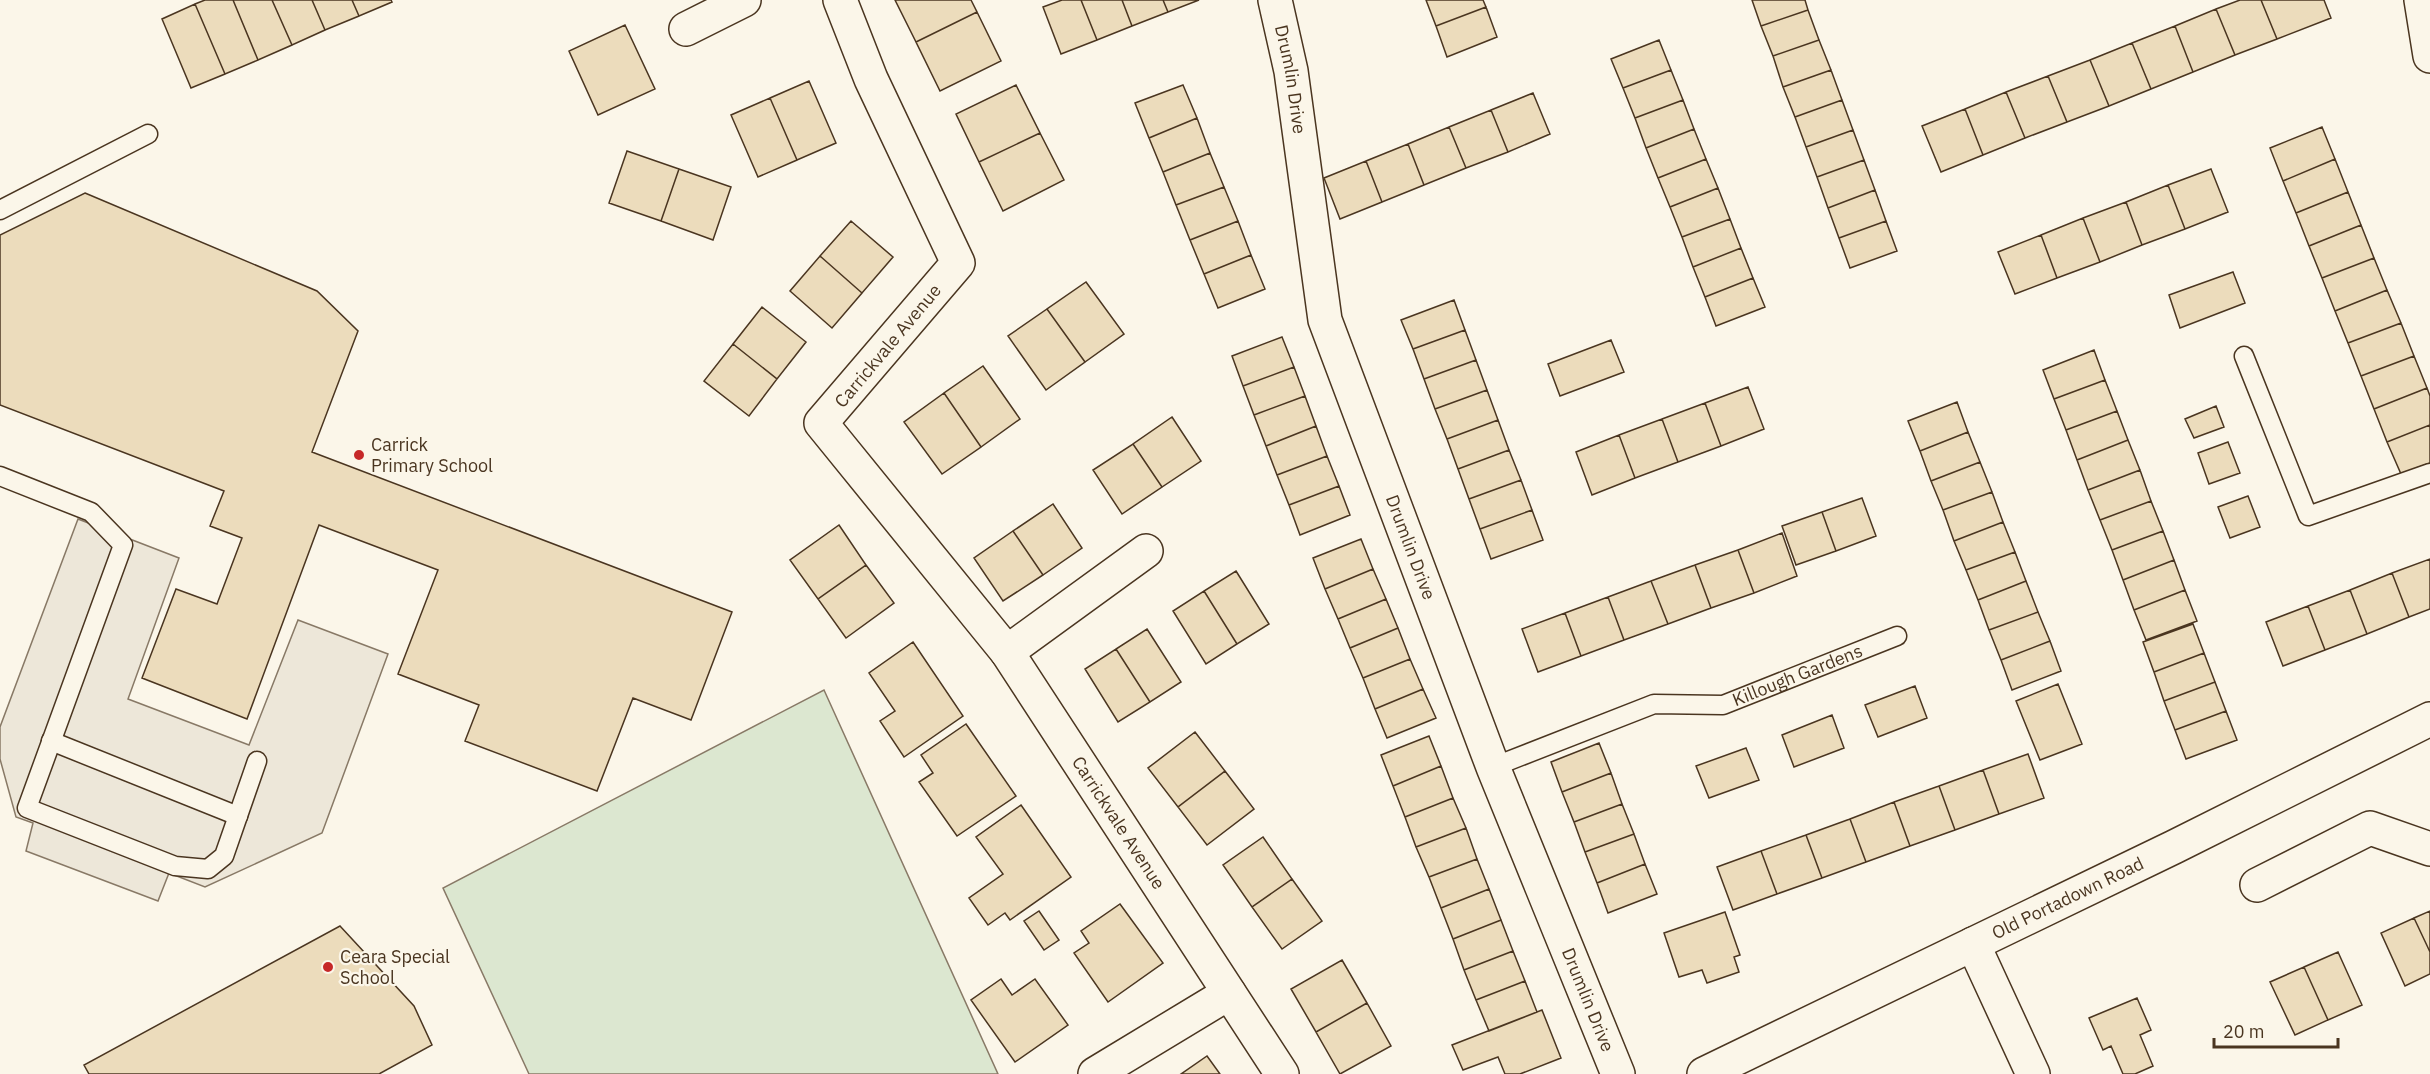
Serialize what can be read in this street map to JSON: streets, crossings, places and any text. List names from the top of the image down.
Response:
{
  "streets": {
    "street": ["Drumlin Drive", "Carrickvale Avenue", "Old Portadown Road"],
    "lane": ["Killough Gardens"]
  },
  "crossings": [
    ["Drumlin Drive", "Killough Gardens"]
  ],
  "places": ["Carrick Primary School", "Ceara Special School"],
  "scale_bar": "20 m"
}
